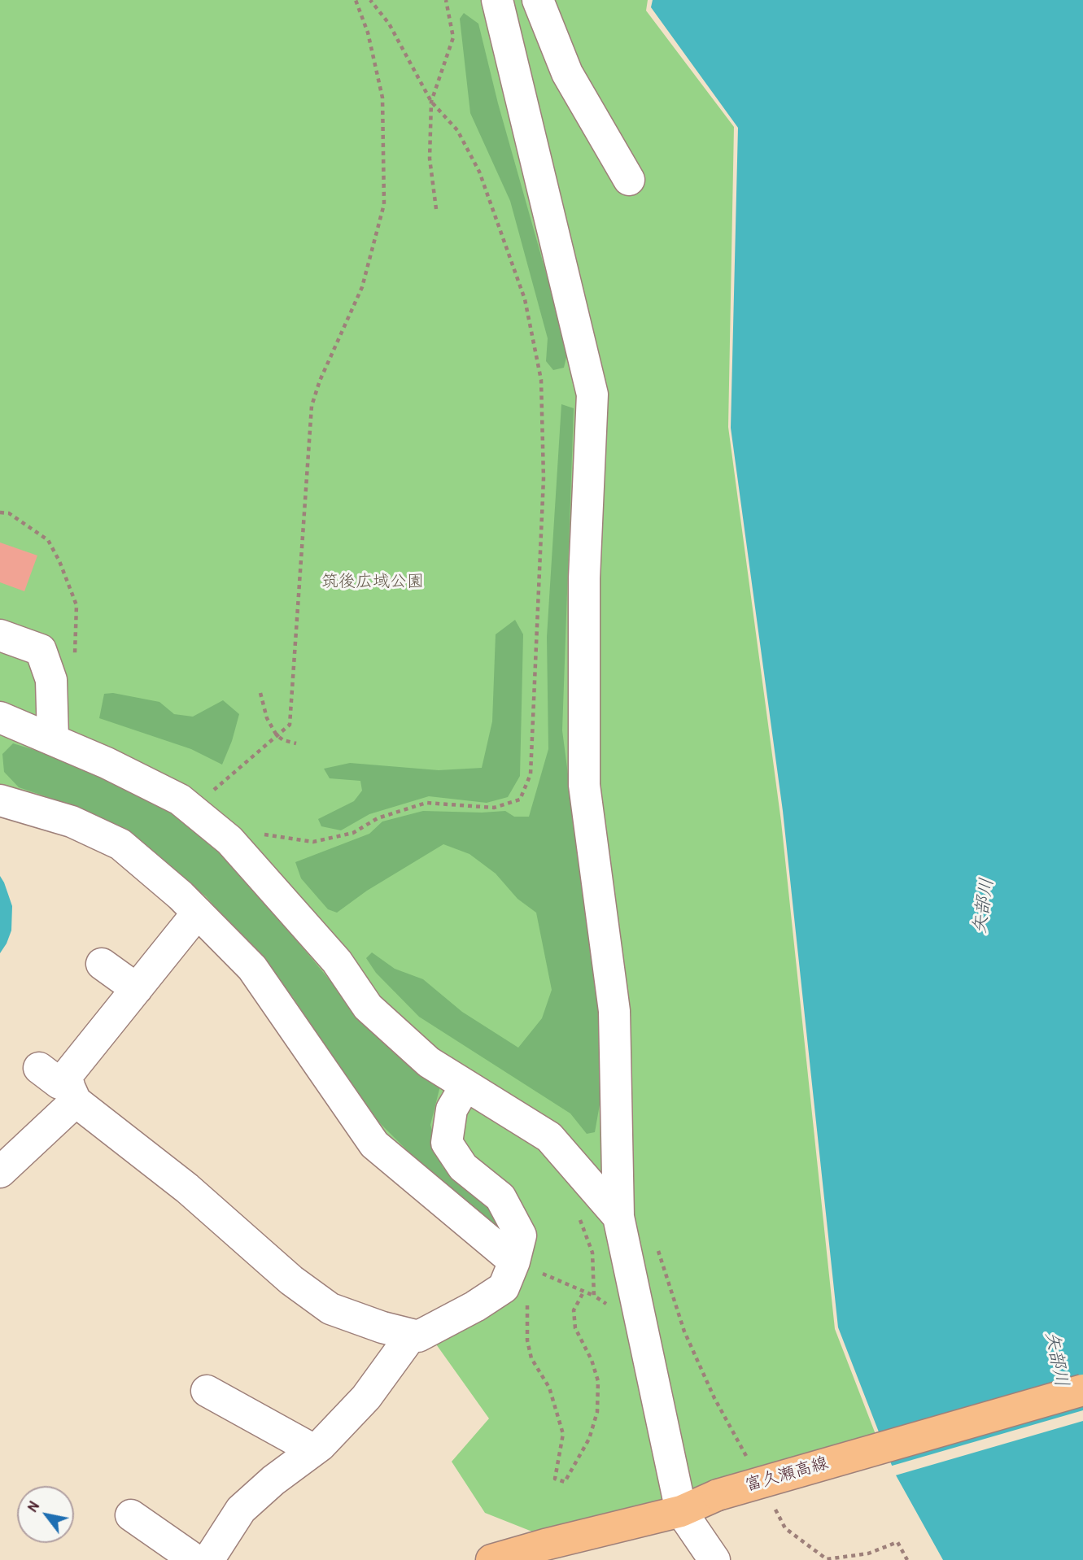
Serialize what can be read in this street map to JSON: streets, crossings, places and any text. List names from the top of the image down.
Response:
{
  "streets": {
    "main road": ["富久瀬高線"]
  },
  "water": ["矢部川"],
  "parks": ["筑後広域公園"],
  "north": "top left"
}
